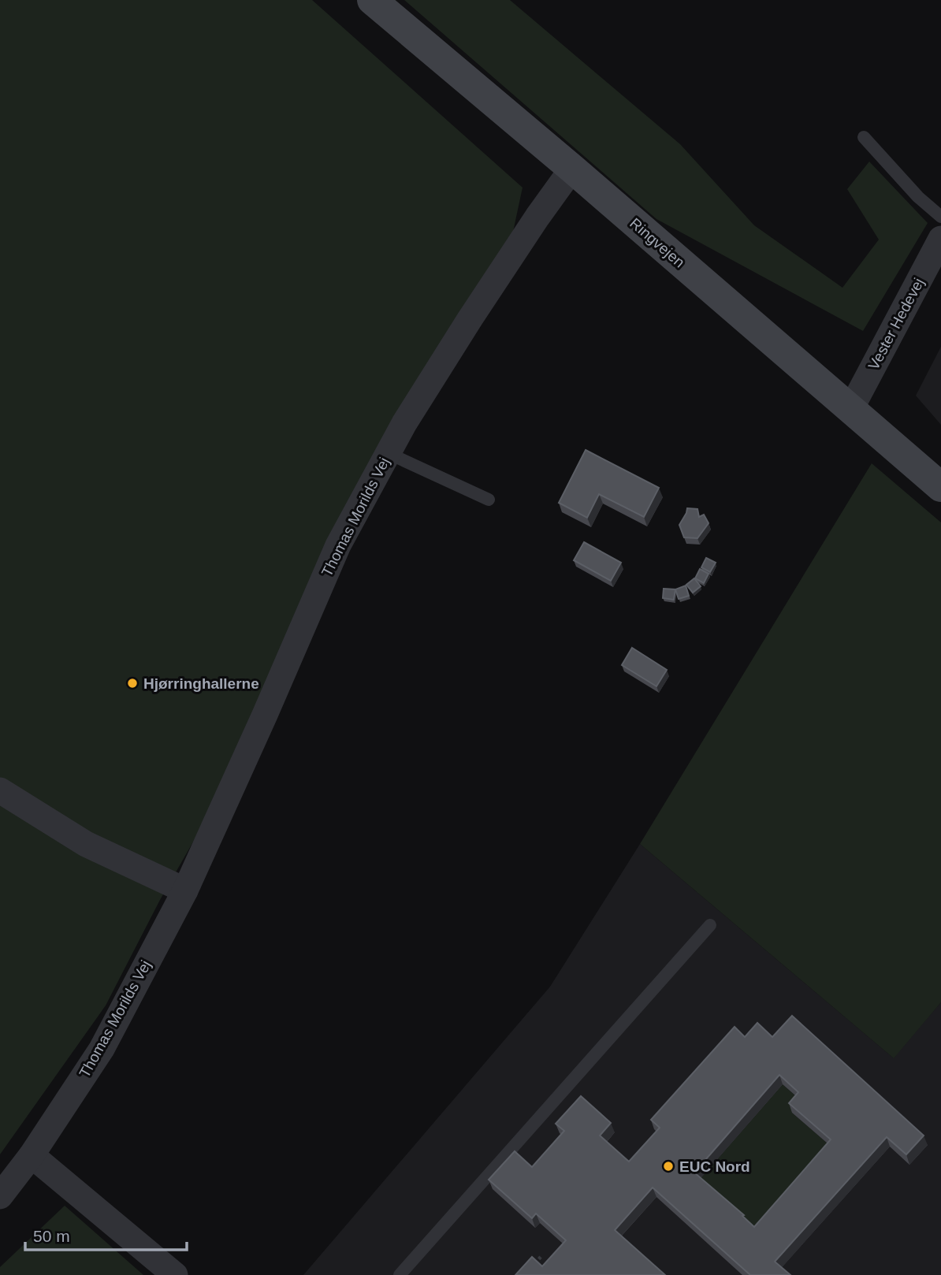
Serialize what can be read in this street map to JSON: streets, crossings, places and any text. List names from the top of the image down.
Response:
{
  "streets": {
    "main road": ["Ringvejen"],
    "street": ["Vester Hedevej", "Thomas Morilds Vej"]
  },
  "crossings": [
    ["Ringvejen", "Vester Hedevej"],
    ["Ringvejen", "Thomas Morilds Vej"]
  ],
  "places": ["Hjørringhallerne", "EUC Nord"],
  "scale_bar": "50 m"
}
